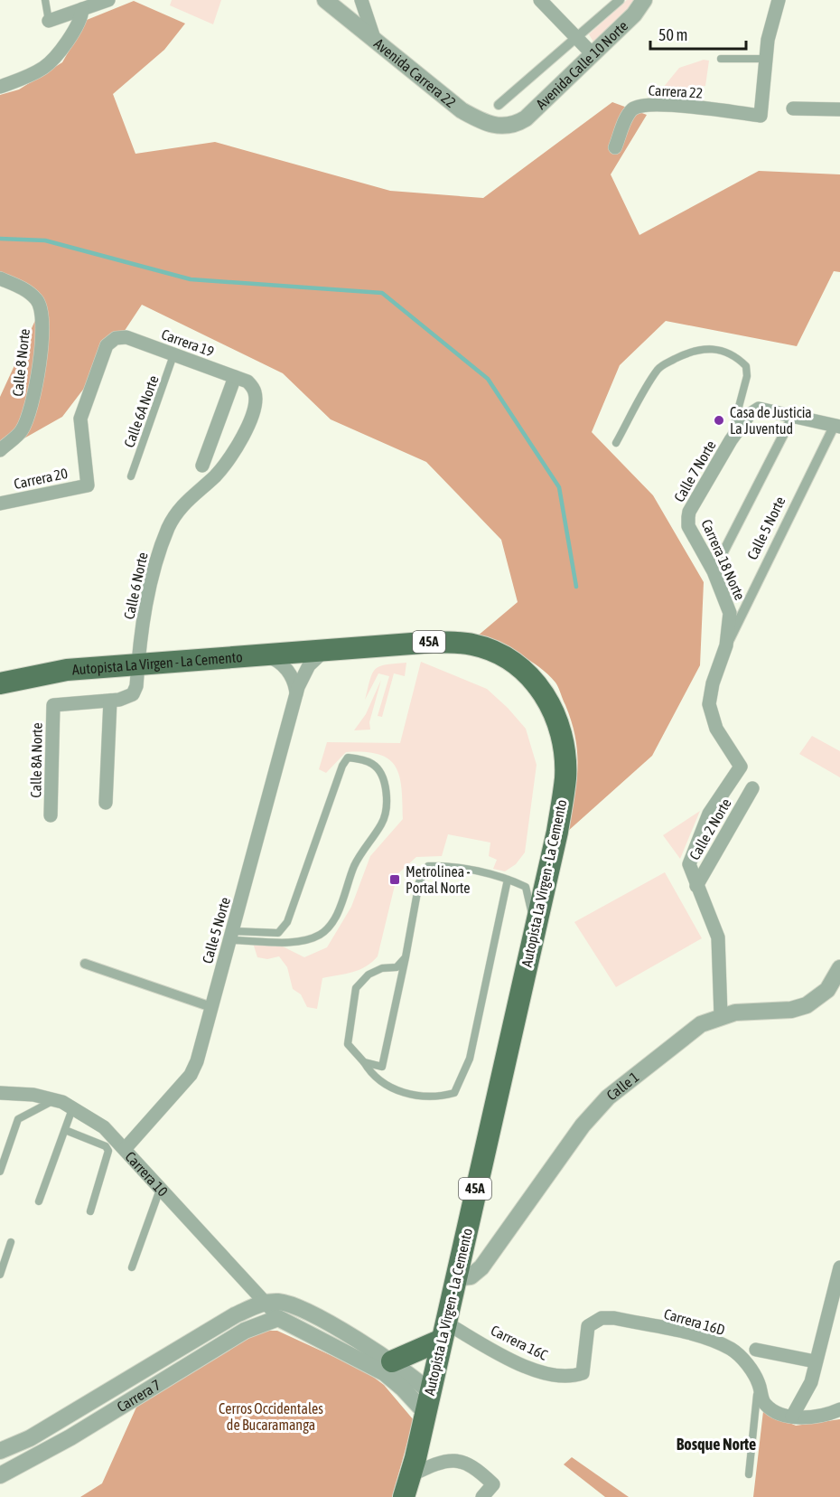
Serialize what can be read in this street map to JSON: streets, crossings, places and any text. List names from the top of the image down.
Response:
{
  "streets": {
    "main road": ["45A", "Autopista La Virgen - La Cemento"],
    "street": [
      "Avenida Calle 10 Norte",
      "Avenida Carrera 22",
      "Carrera 22",
      "Carrera 19",
      "Calle 8 Norte",
      "Calle 7 Norte",
      "Carrera 20",
      "Calle 5 Norte",
      "Carrera 18 Norte",
      "Calle 6 Norte",
      "Calle 8A Norte",
      "Calle 2 Norte",
      "Calle 1",
      "Carrera 10",
      "Carrera 16D",
      "Carrera 16C",
      "Carrera 7"
    ],
    "lane": ["Calle 6A Norte"]
  },
  "crossings": [
    ["Avenida Calle 10 Norte", "Avenida Carrera 22"],
    ["Carrera 19", "Calle 6A Norte"],
    ["Carrera 19", "Carrera 20"],
    ["Carrera 19", "Calle 6 Norte"],
    ["Calle 7 Norte", "Carrera 18 Norte"],
    ["Calle 5 Norte", "Carrera 18 Norte"],
    ["Calle 5 Norte", "Autopista La Virgen - La Cemento"],
    ["Calle 5 Norte", "Carrera 10"],
    ["Carrera 18 Norte", "Calle 2 Norte"],
    ["Calle 6 Norte", "Autopista La Virgen - La Cemento"],
    ["Calle 6 Norte", "Calle 8A Norte"],
    ["Autopista La Virgen - La Cemento", "Calle 1"],
    ["Autopista La Virgen - La Cemento", "Carrera 10"],
    ["Autopista La Virgen - La Cemento", "Carrera 16C"],
    ["Carrera 10", "Carrera 7"],
    ["Carrera 16D", "Carrera 16C"]
  ],
  "districts": ["Bosque Norte"],
  "parks": ["Cerros Occidentales de Bucaramanga"],
  "places": {
    "other": ["Casa de Justicia La Juventud"],
    "transit": ["Metrolinea - Portal Norte"]
  },
  "scale_bar": "50 m"
}
